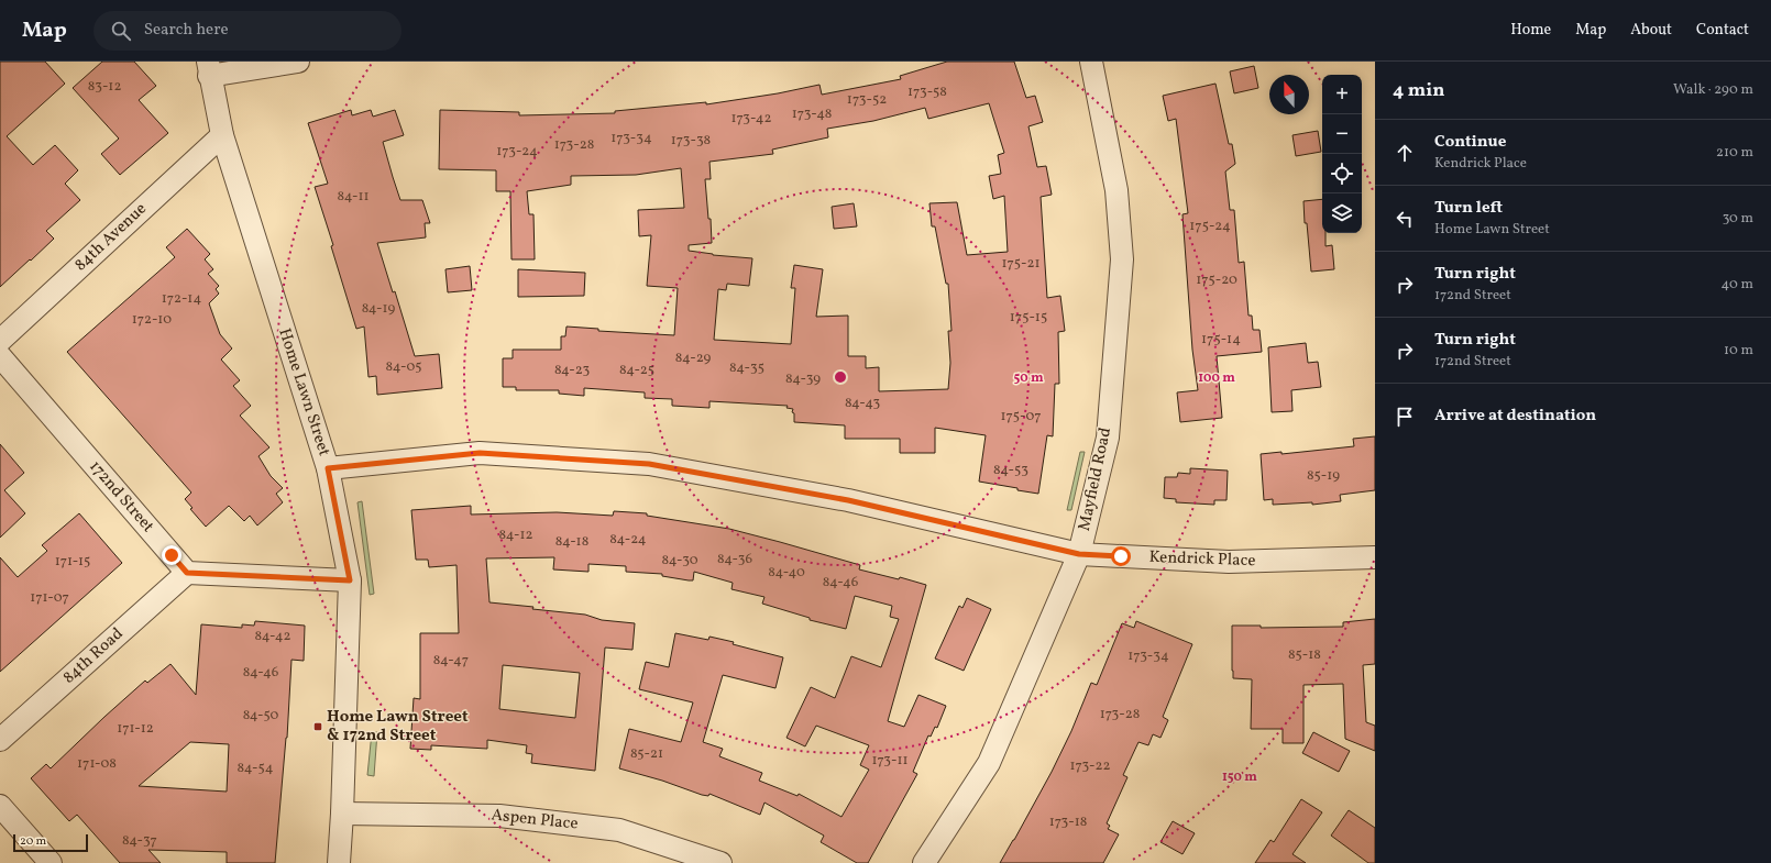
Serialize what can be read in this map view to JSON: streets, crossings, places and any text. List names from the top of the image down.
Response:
{
  "streets": {
    "street": [
      "84th Avenue",
      "Home Lawn Street",
      "Mayfield Road",
      "172nd Street",
      "Kendrick Place",
      "84th Road",
      "Aspen Place"
    ]
  },
  "crossings": [
    ["84th Avenue", "Home Lawn Street"],
    ["Home Lawn Street", "Kendrick Place"],
    ["Home Lawn Street", "Aspen Place"],
    ["Mayfield Road", "Kendrick Place"],
    ["172nd Street", "84th Road"]
  ],
  "places": {
    "transit": ["Home Lawn Street & 172nd Street"]
  },
  "house_numbers": [
    "83-12",
    "173-58",
    "173-52",
    "173-48",
    "173-42",
    "173-34",
    "173-38",
    "173-28",
    "173-24",
    "84-11",
    "175-24",
    "175-21",
    "175-20",
    "172-14",
    "84-19",
    "175-15",
    "172-10",
    "175-14",
    "84-29",
    "84-05",
    "84-35",
    "84-23",
    "84-25",
    "84-39",
    "84-43",
    "175-07",
    "84-53",
    "85-19",
    "84-12",
    "84-24",
    "84-18",
    "84-36",
    "84-30",
    "171-15",
    "84-40",
    "84-46",
    "171-07",
    "84-42",
    "85-18",
    "173-34",
    "84-47",
    "84-46",
    "173-28",
    "84-50",
    "171-12",
    "85-21",
    "173-11",
    "171-08",
    "173-22",
    "84-54",
    "173-18",
    "84-37"
  ],
  "scale_bar": "20 m",
  "north": "top",
  "page": {
    "header": "Map",
    "search": "Search here",
    "nav": [
      "Home",
      "Map",
      "About",
      "Contact"
    ],
    "heading": ["4 min", "Walk · 290 m"],
    "map_buttons": ["+", "−"],
    "list": [
      ["Continue", "Kendrick Place", "210 m"],
      ["Turn left", "Home Lawn Street", "30 m"],
      ["Turn right", "172nd Street", "40 m"],
      ["Turn right", "172nd Street", "10 m"],
      "Arrive at destination"
    ],
    "scale": "20 m"
  },
  "rings": ["50 m", "100 m", "150 m"]
}
